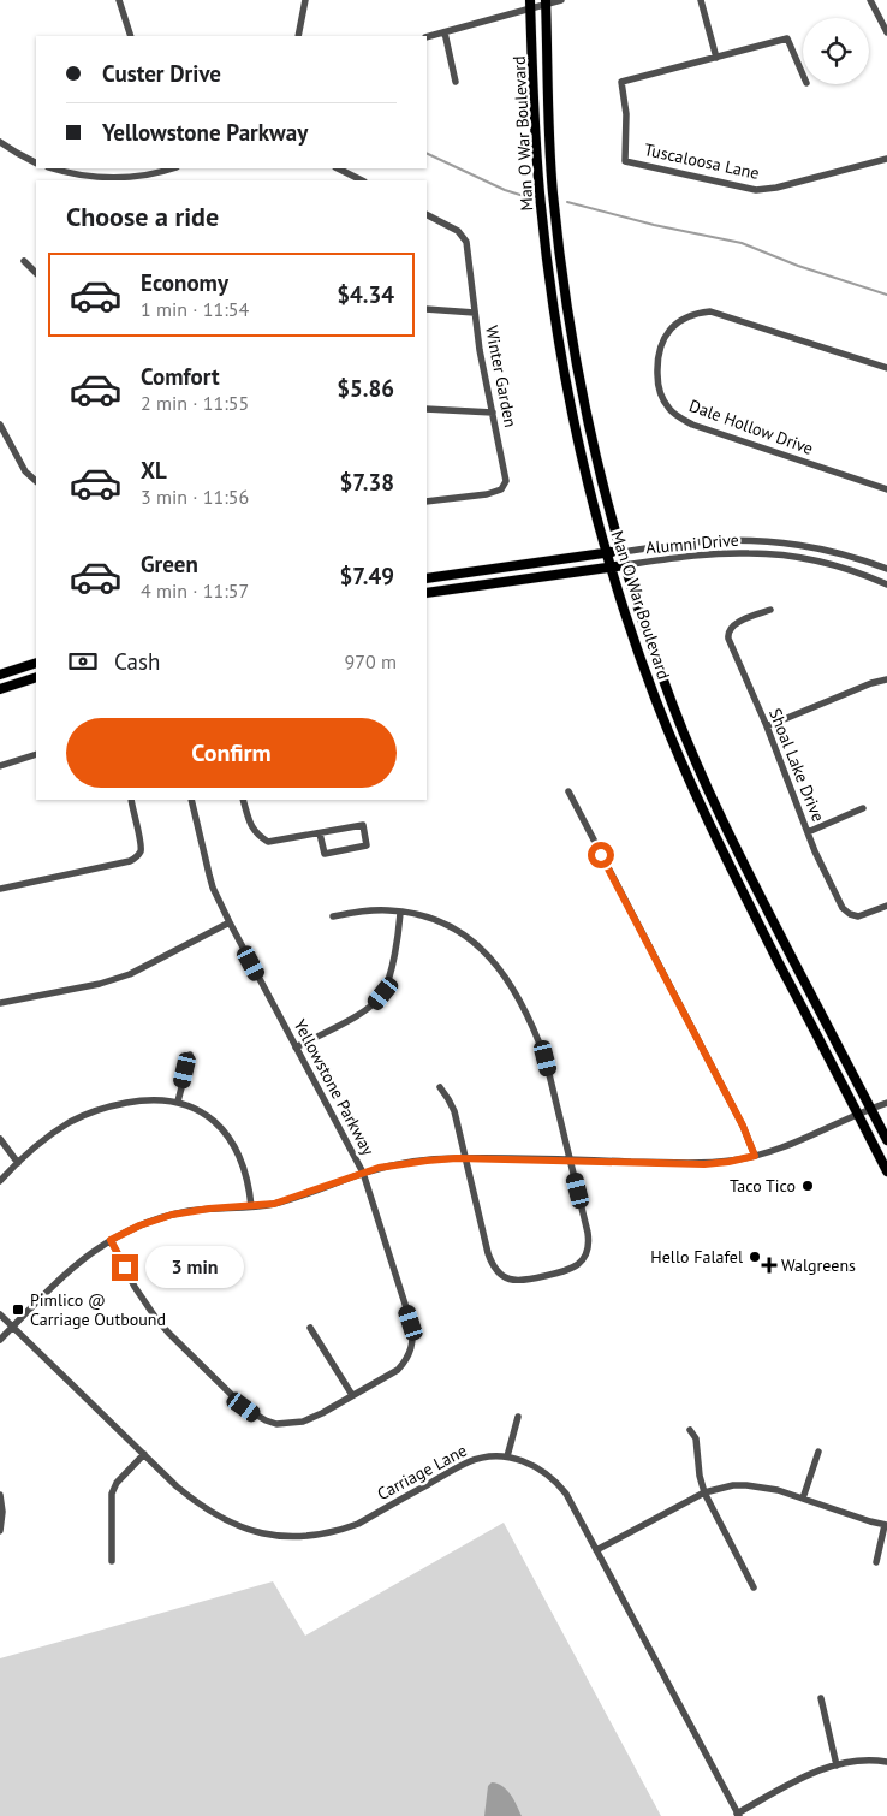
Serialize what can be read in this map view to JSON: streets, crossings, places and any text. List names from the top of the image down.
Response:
{
  "streets": {
    "main road": ["Man O War Boulevard", "Alumni Drive"],
    "street": [
      "Tuscaloosa Lane",
      "Winter Garden",
      "Dale Hollow Drive",
      "Shoal Lake Drive",
      "Yellowstone Parkway",
      "Carriage Lane"
    ]
  },
  "crossings": [
    ["Man O War Boulevard", "Alumni Drive"]
  ],
  "places": {
    "other": ["Taco Tico", "Hello Falafel"],
    "health": ["Walgreens"],
    "transit": ["Pimlico @ Carriage Outbound"]
  },
  "page": {
    "banner": ["Custer Drive", "Yellowstone Parkway"],
    "heading": "Choose a ride",
    "list": [
      {
        "name": "Economy",
        "note": "1 min · 11:54",
        "value": "$4.34"
      },
      {
        "name": "Comfort",
        "note": "2 min · 11:55",
        "value": "$5.86"
      },
      {
        "name": "XL",
        "note": "3 min · 11:56",
        "value": "$7.38"
      },
      {
        "name": "Green",
        "note": "4 min · 11:57",
        "value": "$7.49"
      }
    ],
    "pay": ["Cash", "970 m"],
    "buttons": "Confirm",
    "bubble": "3 min"
  }
}
